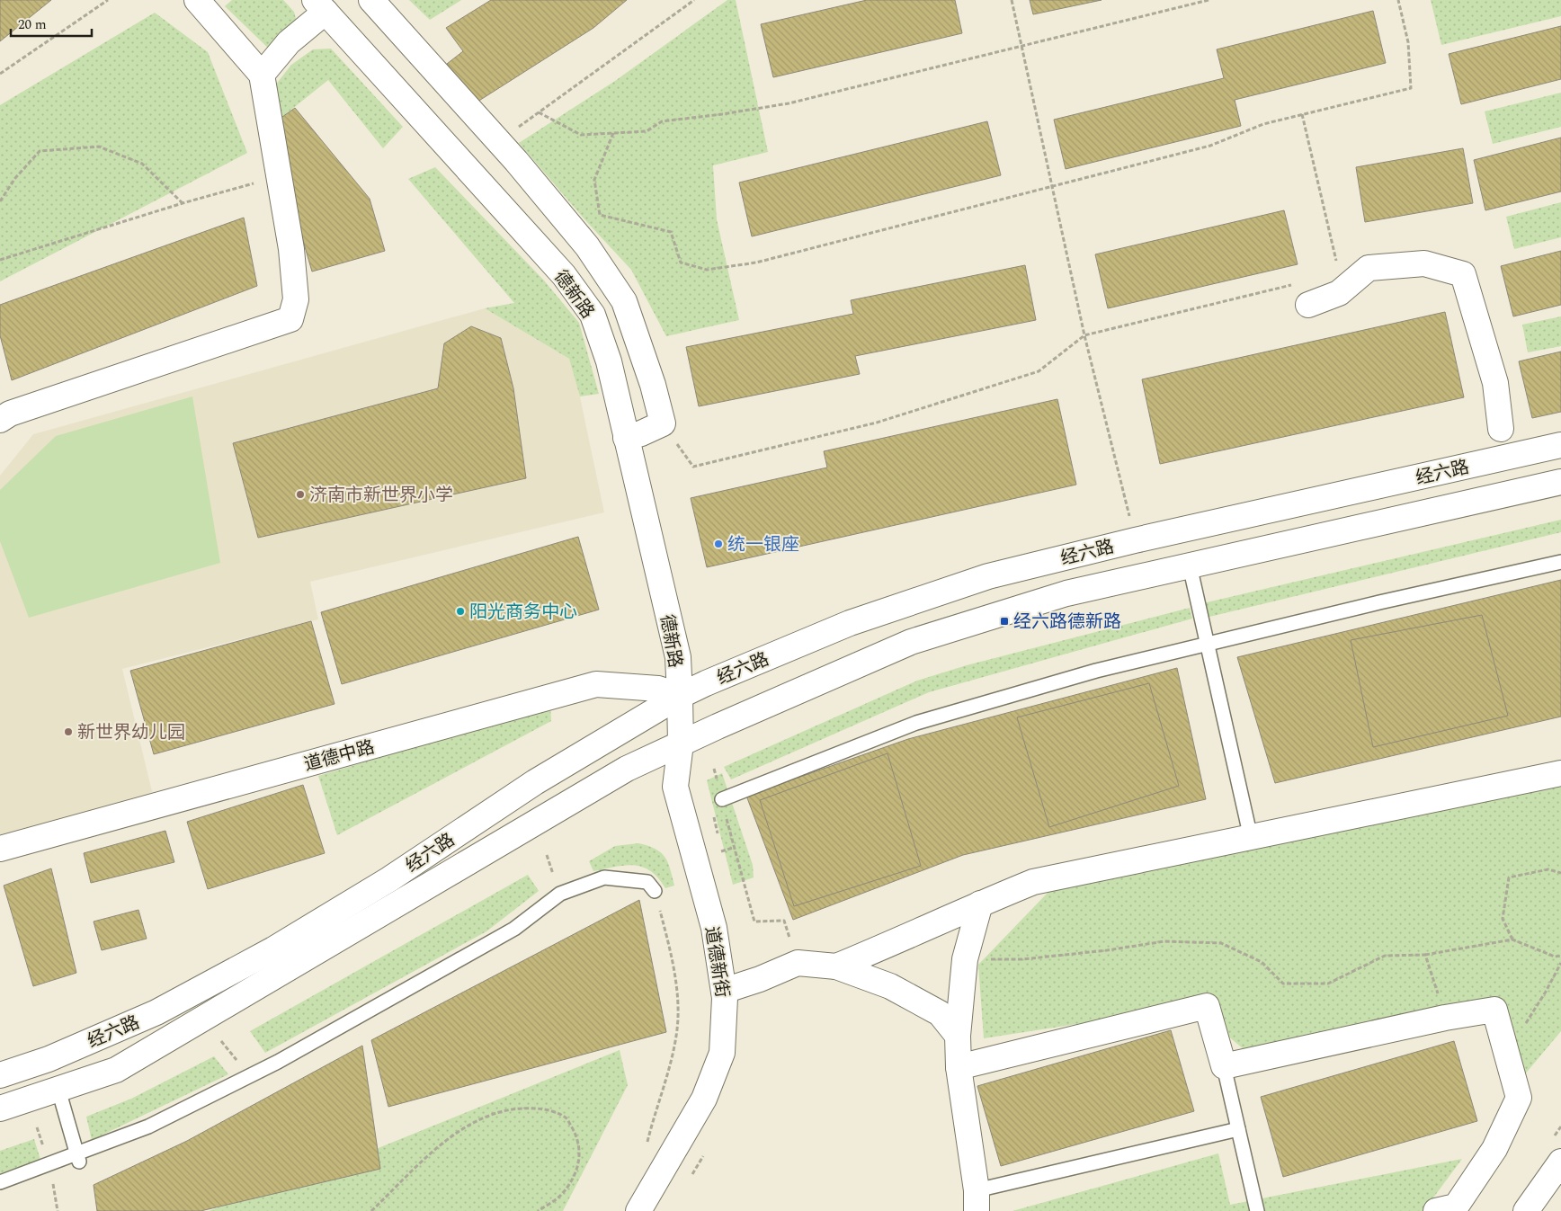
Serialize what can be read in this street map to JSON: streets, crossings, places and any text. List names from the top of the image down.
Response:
{
  "streets": {
    "street": [
      "德新路",
      "经六路",
      "道德中路",
      "道德新街"
    ]
  },
  "crossings": [
    ["德新路", "经六路"],
    ["德新路", "道德中路"],
    ["德新路", "道德新街"],
    ["经六路", "道德中路"],
    ["经六路", "道德新街"],
    ["道德中路", "道德新街"]
  ],
  "places": {
    "other": [
      "济南市新世界小学",
      "统一银座",
      "阳光商务中心",
      "新世界幼儿园"
    ],
    "transit": ["经六路德新路"]
  },
  "scale_bar": "20 m"
}
